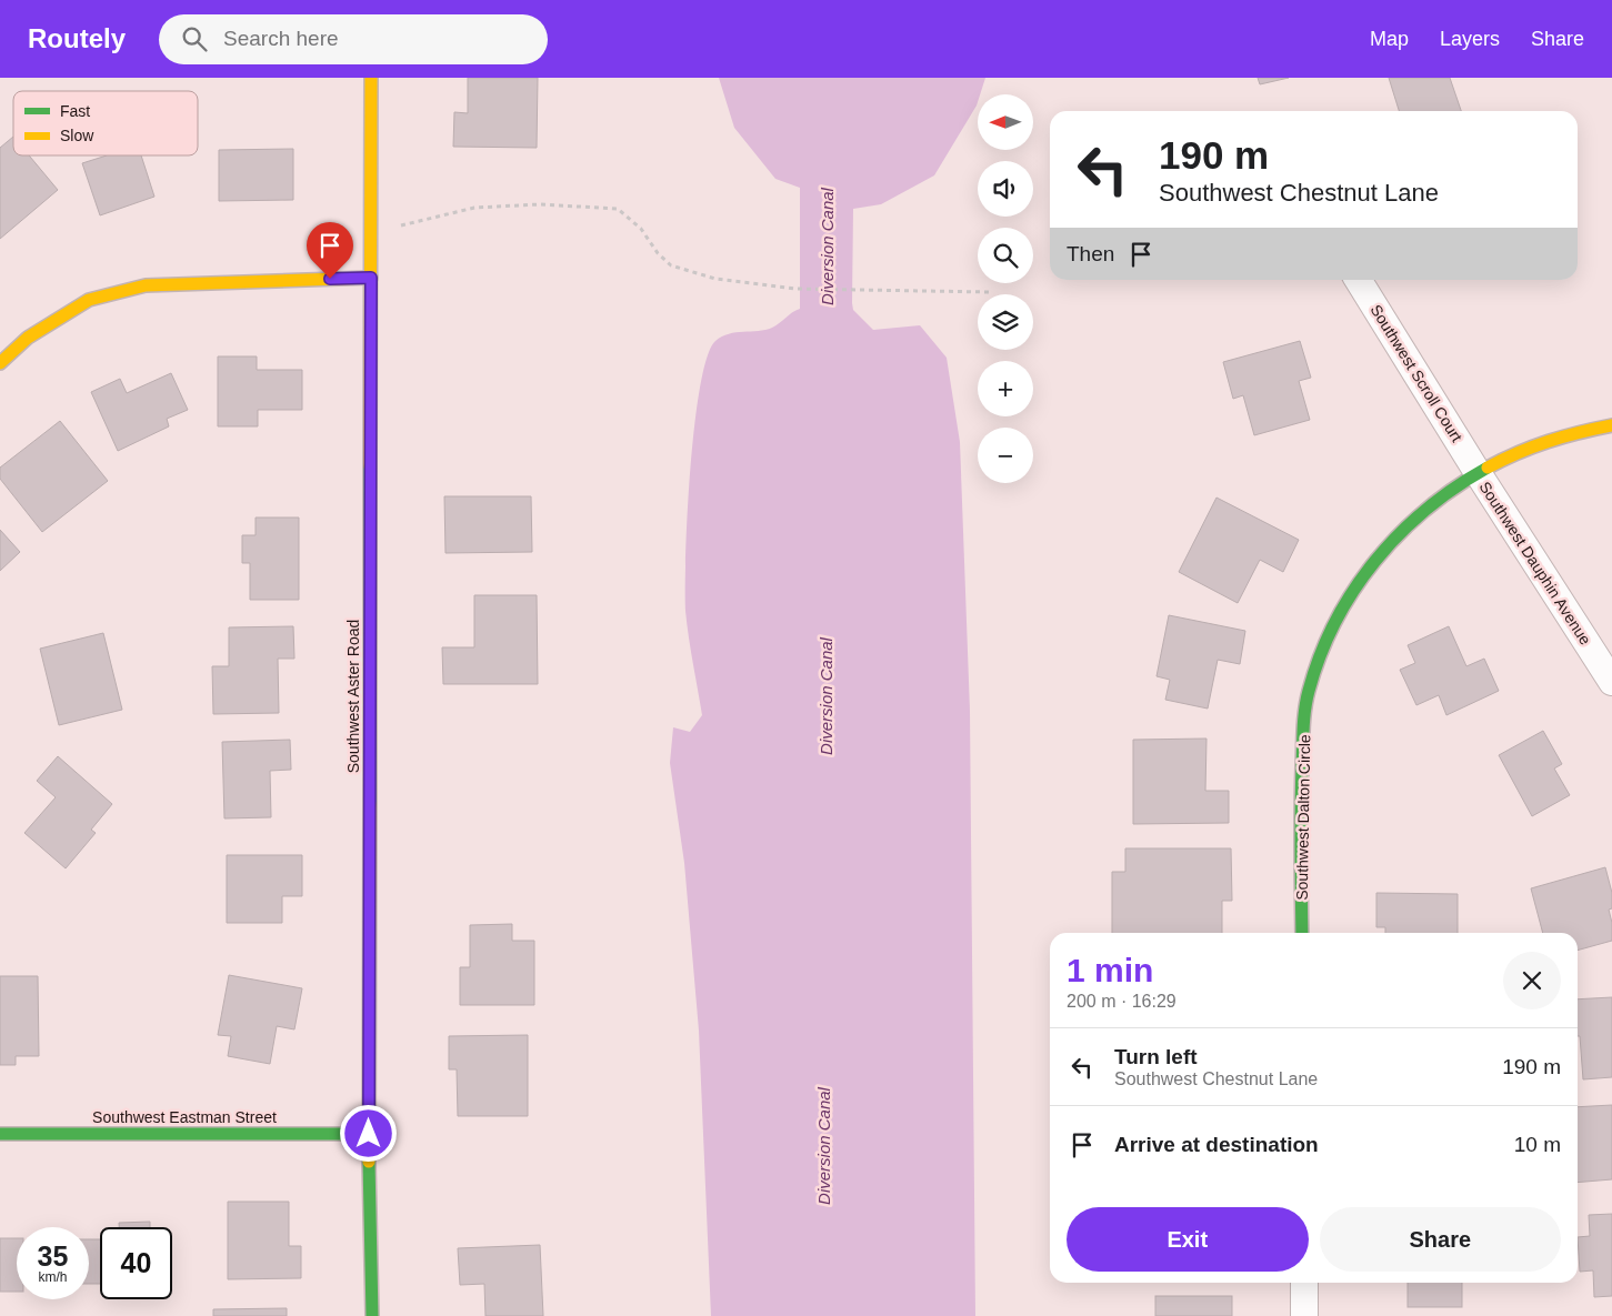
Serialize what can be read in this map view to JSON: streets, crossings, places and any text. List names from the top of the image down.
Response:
{
  "streets": {
    "street": [
      "Southwest Scroll Court",
      "Southwest Dauphin Avenue",
      "Southwest Aster Road",
      "Southwest Dalton Circle",
      "Southwest Eastman Street"
    ]
  },
  "crossings": [
    ["Southwest Scroll Court", "Southwest Dauphin Avenue"],
    ["Southwest Scroll Court", "Southwest Dalton Circle"],
    ["Southwest Dauphin Avenue", "Southwest Dalton Circle"],
    ["Southwest Aster Road", "Southwest Eastman Street"]
  ],
  "water": ["Diversion Canal"],
  "legend": ["Fast", "Slow"],
  "north": "left",
  "page": {
    "header": "Routely",
    "search": "Search here",
    "nav": ["Map", "Layers", "Share"],
    "map_buttons": ["+", "−"],
    "turn": ["190 m", "Southwest Chestnut Lane"],
    "then": "Then",
    "heading": ["1 min", "200 m · 16:29"],
    "list": [
      {
        "name": "Turn left",
        "note": "Southwest Chestnut Lane",
        "value": "190 m"
      },
      {
        "name": "Arrive at destination",
        "value": "10 m"
      }
    ],
    "buttons": ["Exit", "Share"],
    "speed": "35 km/h",
    "limit": "40"
  }
}
